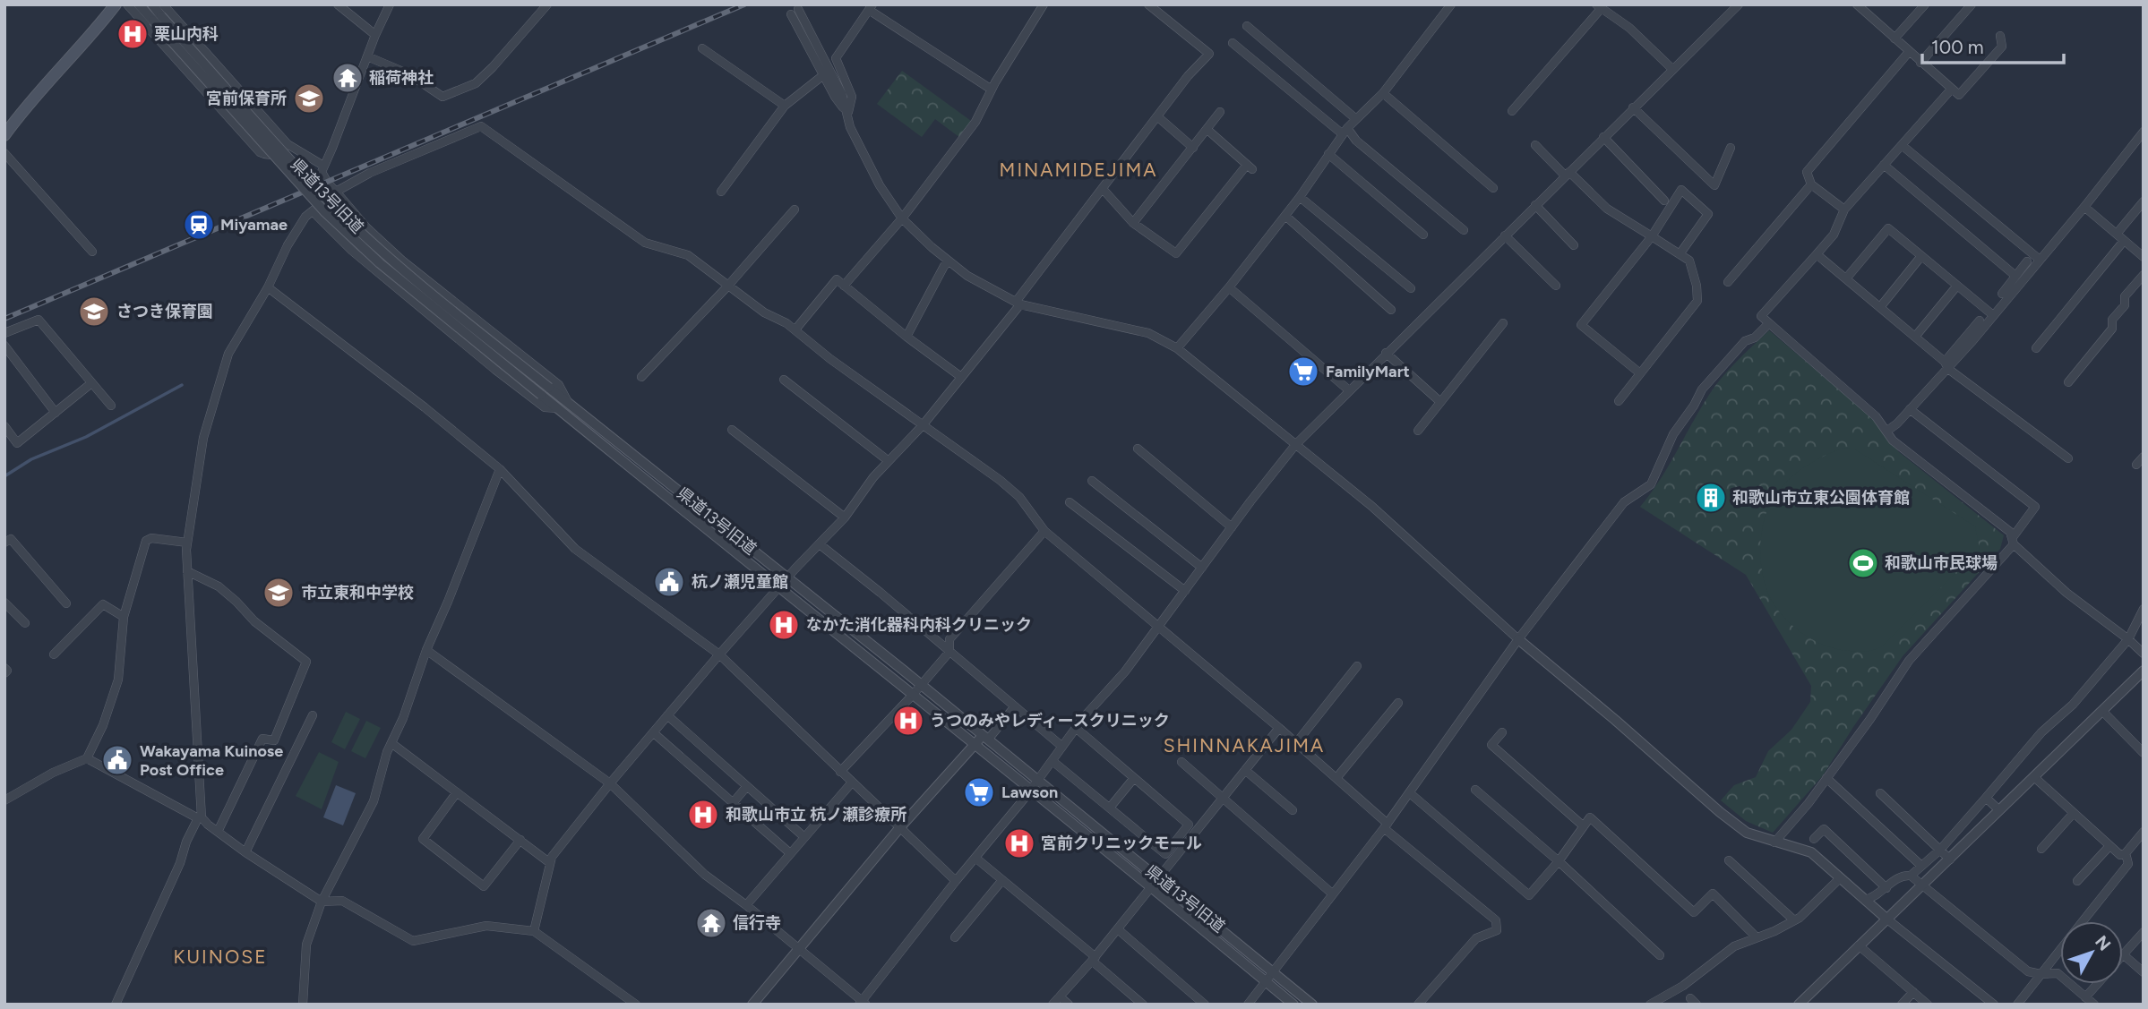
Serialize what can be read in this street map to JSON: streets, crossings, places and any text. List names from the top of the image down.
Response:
{
  "streets": {
    "street": ["県道13号旧道"]
  },
  "districts": ["MINAMIDEJIMA", "SHINNAKAJIMA", "KUINOSE"],
  "places": {
    "hospital": [
      "栗山内科",
      "なかた消化器科内科クリニック",
      "うつのみやレディースクリニック",
      "和歌山市立 杭ノ瀬診療所",
      "宮前クリニックモール"
    ],
    "temple": ["稲荷神社", "信行寺"],
    "school or university": ["宮前保育所", "さつき保育園", "市立東和中学校"],
    "station": ["Miyamae"],
    "supermarket": ["FamilyMart", "Lawson"],
    "building": ["和歌山市立東公園体育館"],
    "sports": ["和歌山市民球場"],
    "public building": ["杭ノ瀬児童館", "Wakayama Kuinose Post Office"]
  },
  "scale_bar": "100 m",
  "north": "top right"
}
